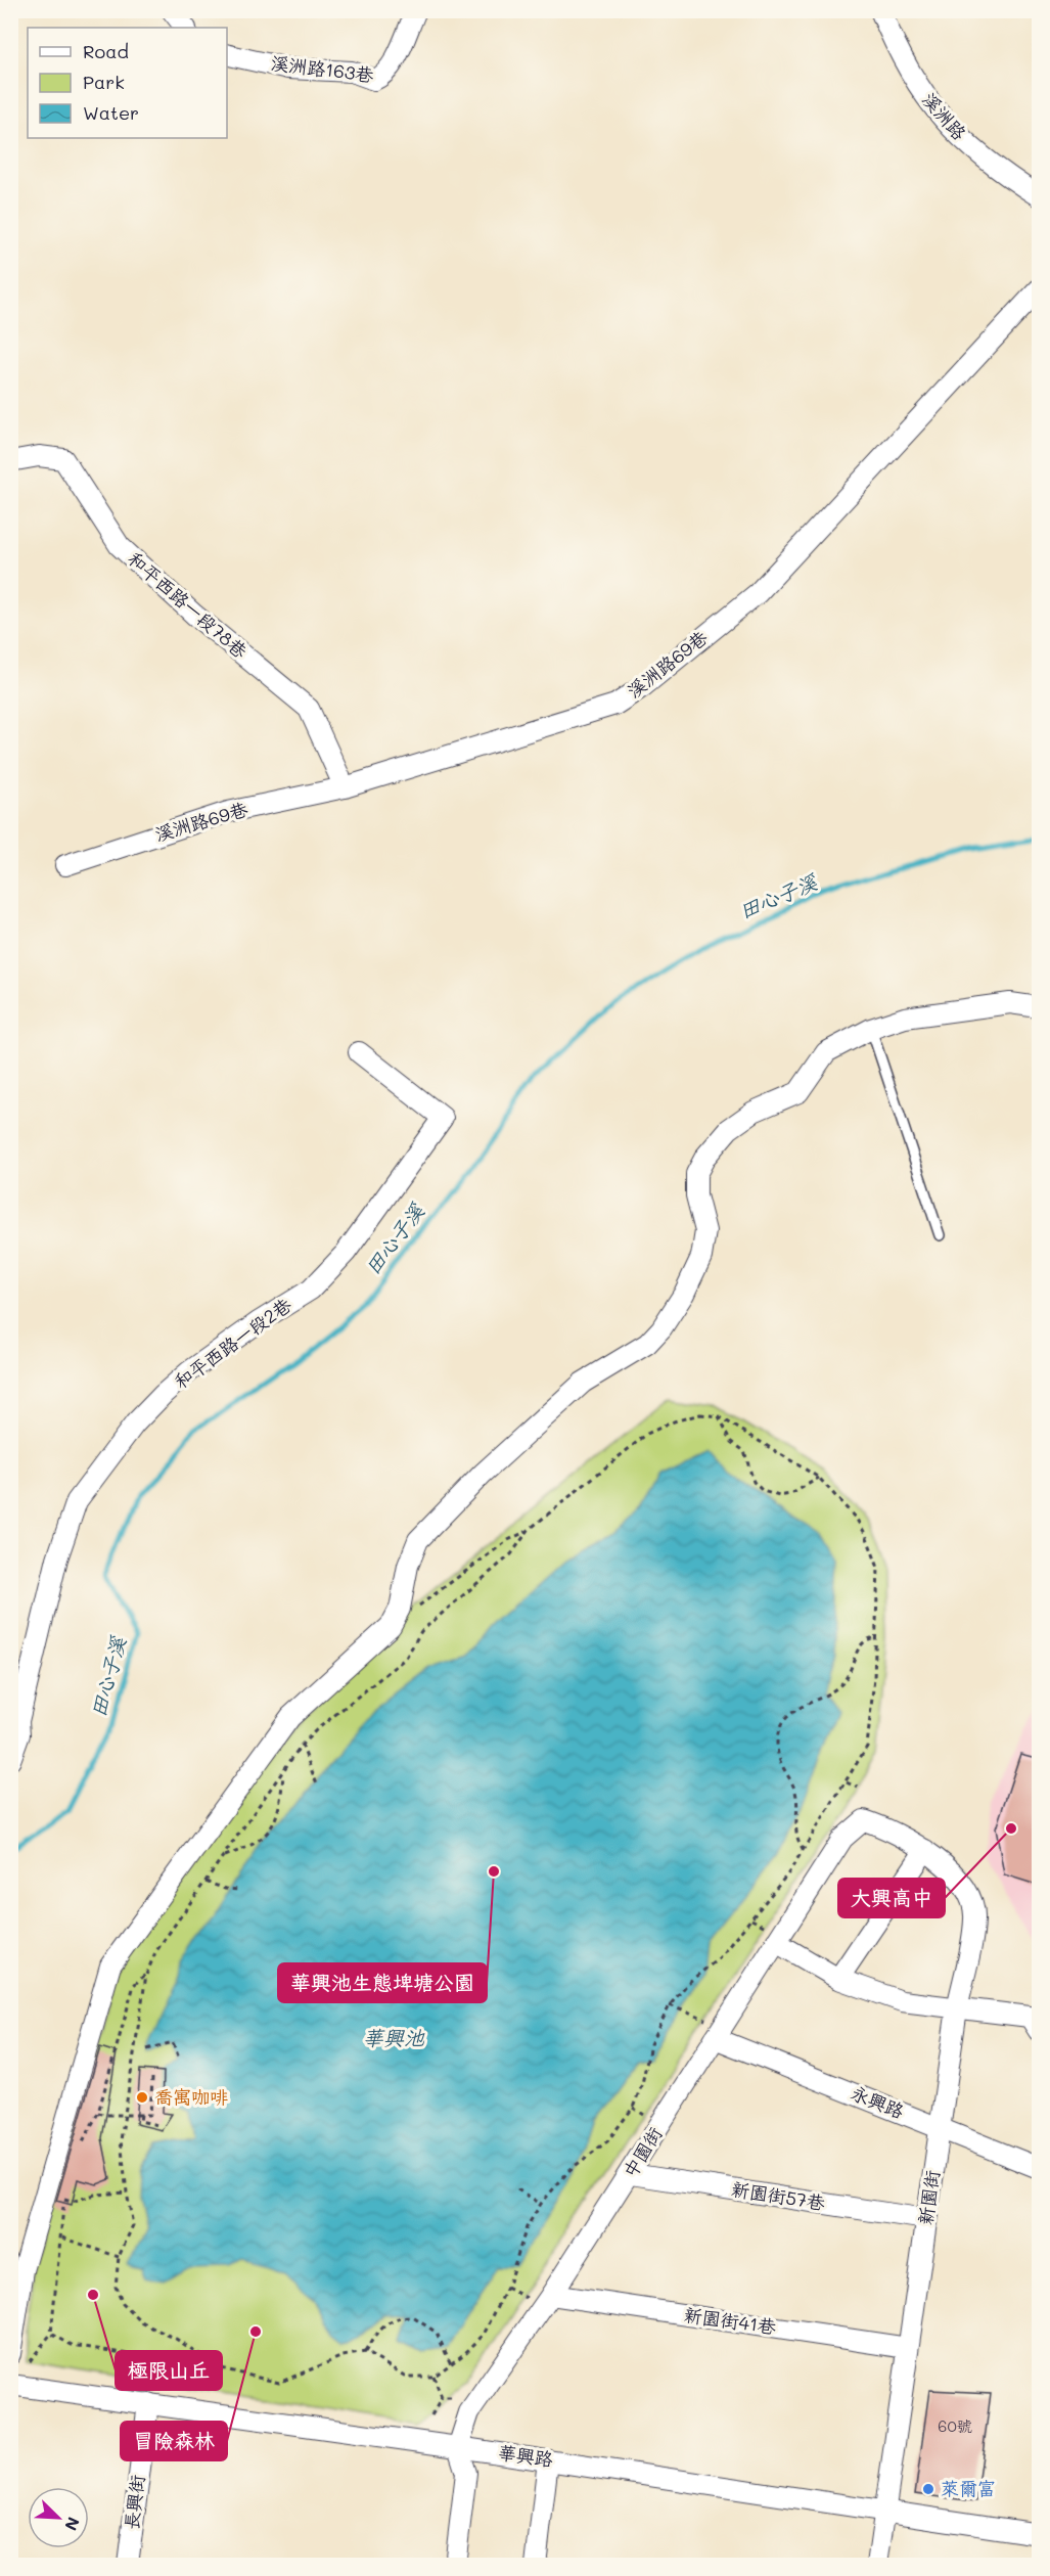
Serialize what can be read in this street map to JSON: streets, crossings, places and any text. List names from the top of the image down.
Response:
{
  "streets": {
    "street": [
      "溪洲路163巷",
      "溪洲路",
      "和平西路一段78巷",
      "溪洲路69巷",
      "和平西路一段2巷",
      "永興路",
      "中園街",
      "新園街57巷",
      "新園街",
      "新園街41巷",
      "華興路",
      "長興街"
    ]
  },
  "crossings": [
    ["和平西路一段78巷", "溪洲路69巷"],
    ["永興路", "中園街"],
    ["永興路", "新園街"],
    ["中園街", "新園街57巷"],
    ["中園街", "新園街"],
    ["中園街", "新園街41巷"],
    ["中園街", "華興路"],
    ["新園街57巷", "新園街"],
    ["新園街", "新園街41巷"],
    ["新園街", "華興路"],
    ["華興路", "長興街"]
  ],
  "water": ["田心子溪", "華興池"],
  "places": [
    "大興高中",
    "華興池生態埤塘公園",
    "喬寓咖啡",
    "極限山丘",
    "冒險森林",
    "萊爾富"
  ],
  "house_numbers": ["60號"],
  "legend": ["Road", "Park", "Water"],
  "north": "bottom right"
}
